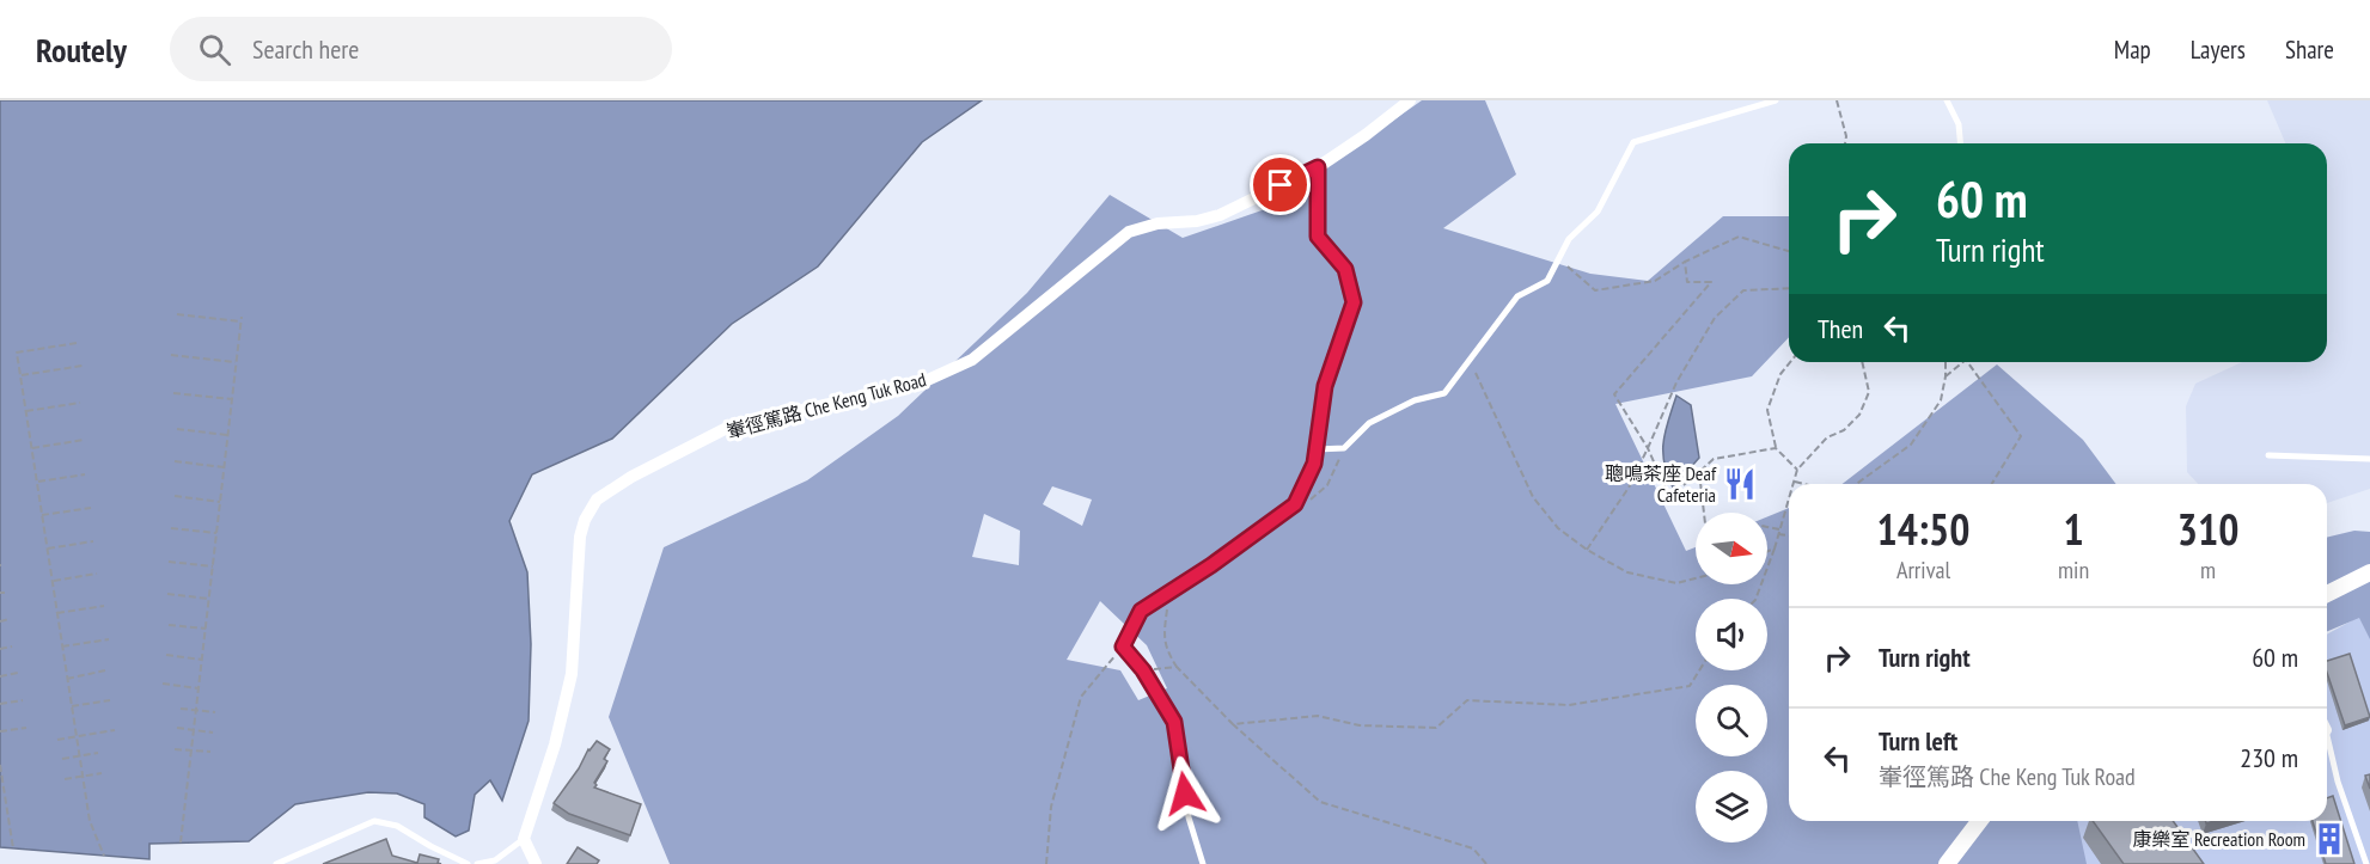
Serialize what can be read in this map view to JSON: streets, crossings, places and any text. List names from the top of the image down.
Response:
{
  "streets": {
    "street": ["輋徑篤路 Che Keng Tuk Road"]
  },
  "places": {
    "restaurant": ["聰鳴茶座 Deaf Cafeteria"],
    "building": ["康樂室 Recreation Room"]
  },
  "north": "right",
  "page": {
    "header": "Routely",
    "search": "Search here",
    "nav": ["Map", "Layers", "Share"],
    "turn": ["60 m", "Turn right"],
    "then": "Then",
    "eta": [
      "14:50",
      "Arrival",
      "1",
      "min",
      "310",
      "m"
    ],
    "list": [
      {
        "name": "Turn right",
        "value": "60 m"
      },
      {
        "name": "Turn left",
        "note": "輋徑篤路 Che Keng Tuk Road",
        "value": "230 m"
      }
    ]
  }
}
